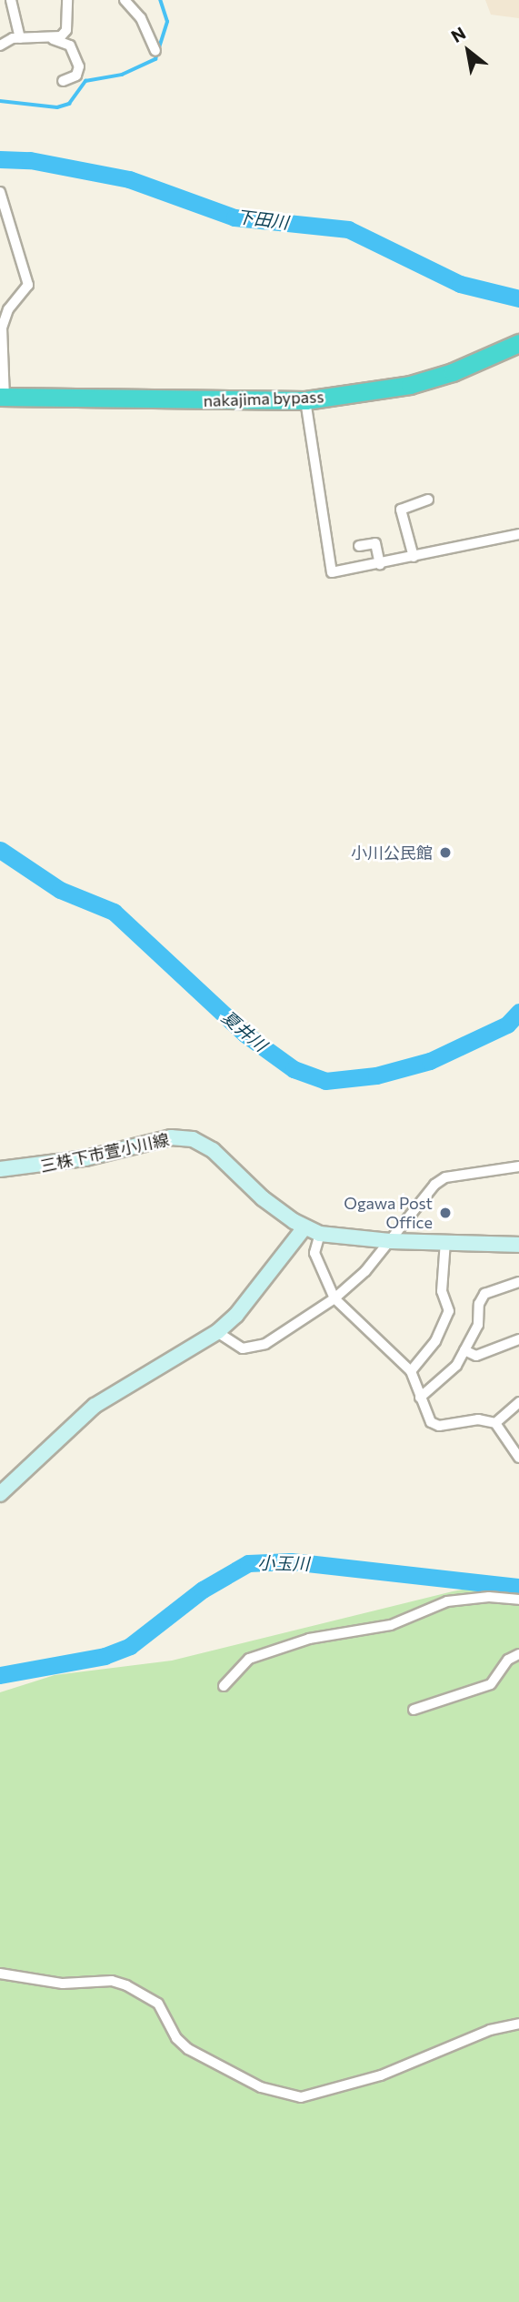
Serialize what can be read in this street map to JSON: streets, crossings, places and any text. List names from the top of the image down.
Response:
{
  "streets": {
    "highway": ["nakajima bypass"],
    "main road": ["三株下市萱小川線"]
  },
  "water": ["下田川", "夏井川", "小玉川"],
  "places": ["小川公民館", "Ogawa Post Office"],
  "north": "top left"
}
